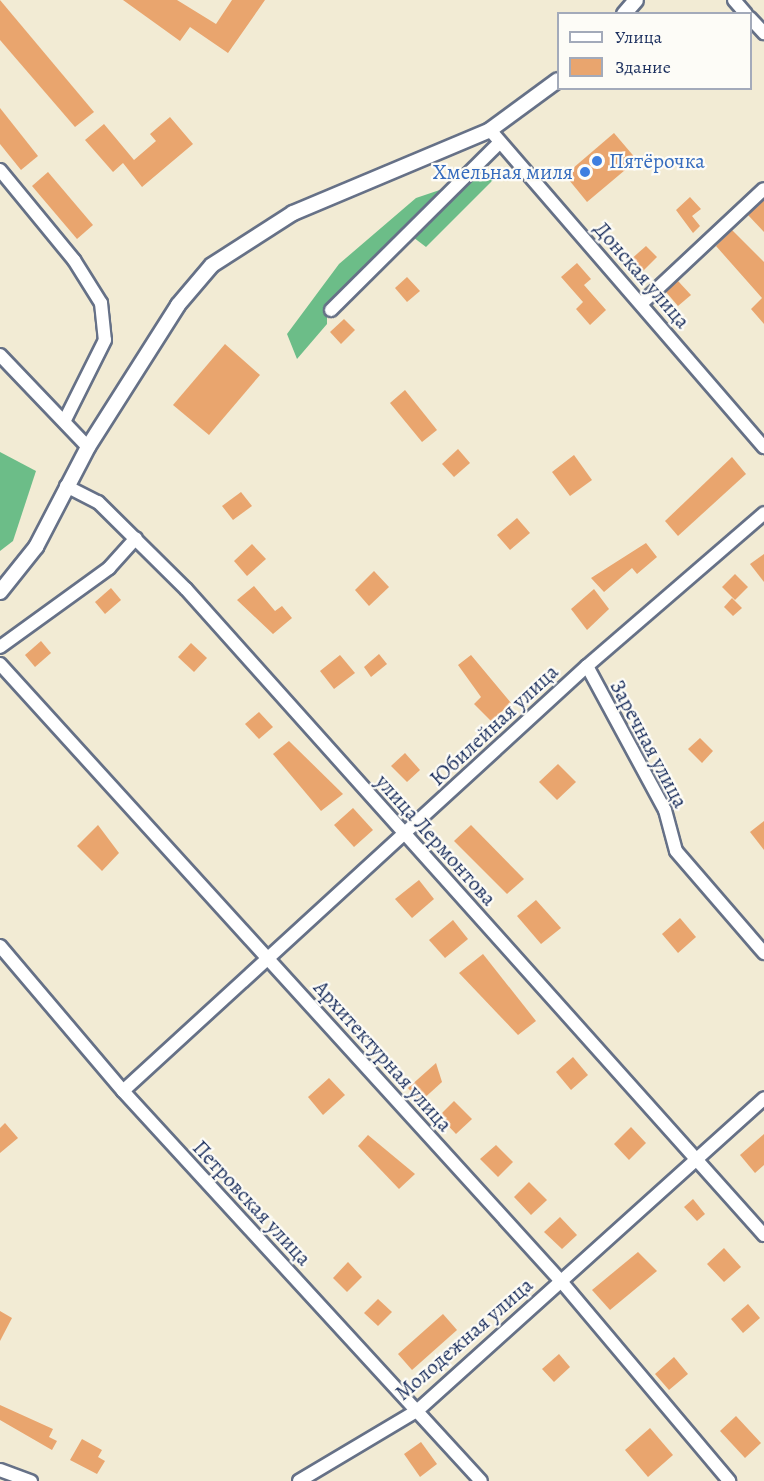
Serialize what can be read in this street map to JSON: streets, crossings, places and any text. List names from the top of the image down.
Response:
{
  "streets": {
    "street": [
      "Донская улица",
      "Юбилейная улица",
      "Заречная улица",
      "улица Лермонтова",
      "Архитектурная улица",
      "Петровская улица",
      "Молодежная улица"
    ]
  },
  "crossings": [
    ["Юбилейная улица", "Заречная улица"],
    ["Юбилейная улица", "улица Лермонтова"],
    ["Юбилейная улица", "Архитектурная улица"],
    ["Юбилейная улица", "Петровская улица"],
    ["улица Лермонтова", "Молодежная улица"],
    ["Архитектурная улица", "Молодежная улица"],
    ["Петровская улица", "Молодежная улица"]
  ],
  "places": ["Пятёрочка", "Хмельная миля"],
  "legend": ["Улица", "Здание"]
}
